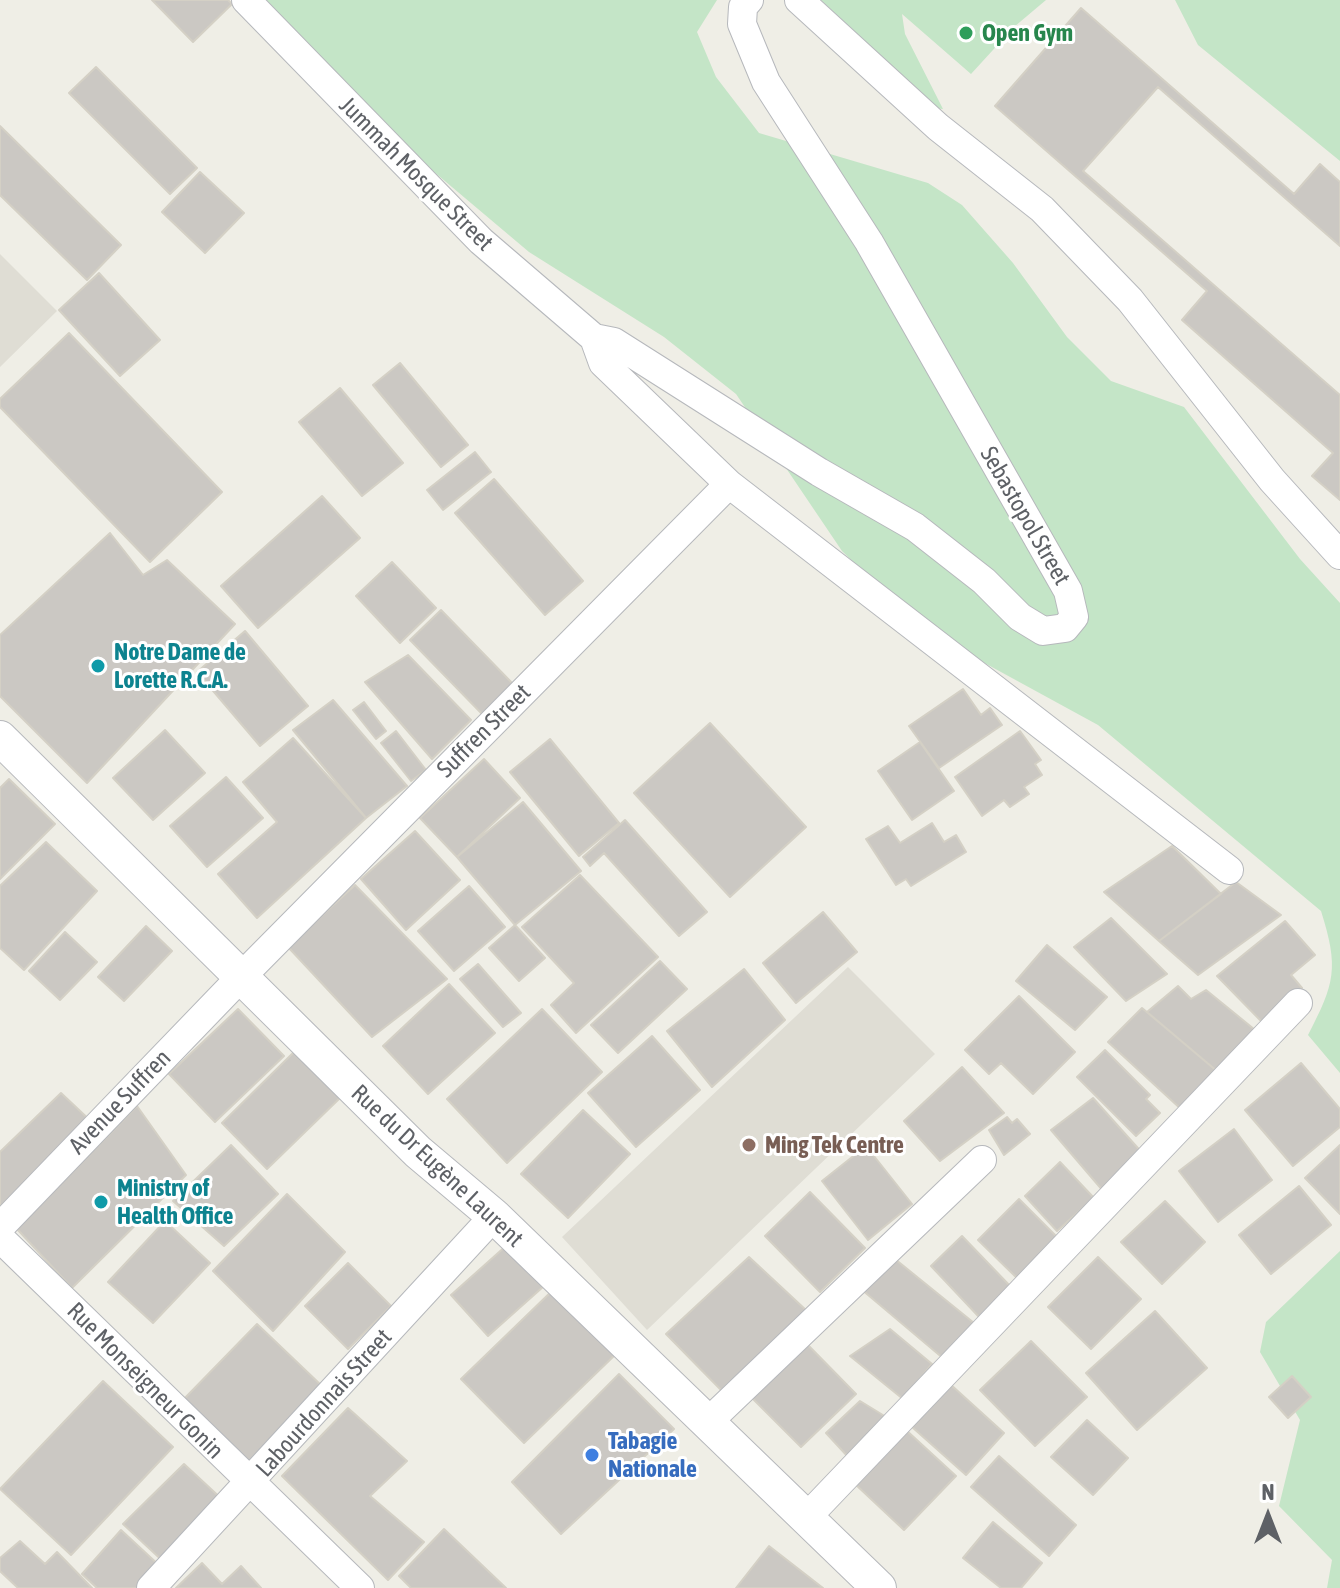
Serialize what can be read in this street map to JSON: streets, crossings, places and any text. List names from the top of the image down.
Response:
{
  "streets": {
    "street": [
      "Jummah Mosque Street",
      "Sebastopol Street",
      "Suffren Street",
      "Avenue Suffren",
      "Rue du Dr Eugène Laurent",
      "Rue Monseigneur Gonin",
      "Labourdonnais Street"
    ]
  },
  "crossings": [
    ["Jummah Mosque Street", "Sebastopol Street"],
    ["Suffren Street", "Avenue Suffren"],
    ["Suffren Street", "Rue du Dr Eugène Laurent"],
    ["Avenue Suffren", "Rue du Dr Eugène Laurent"],
    ["Rue du Dr Eugène Laurent", "Labourdonnais Street"],
    ["Rue Monseigneur Gonin", "Labourdonnais Street"]
  ],
  "places": [
    "Open Gym",
    "Notre Dame de Lorette R.C.A.",
    "Ming Tek Centre",
    "Ministry of Health Office",
    "Tabagie Nationale"
  ],
  "north": "top"
}
